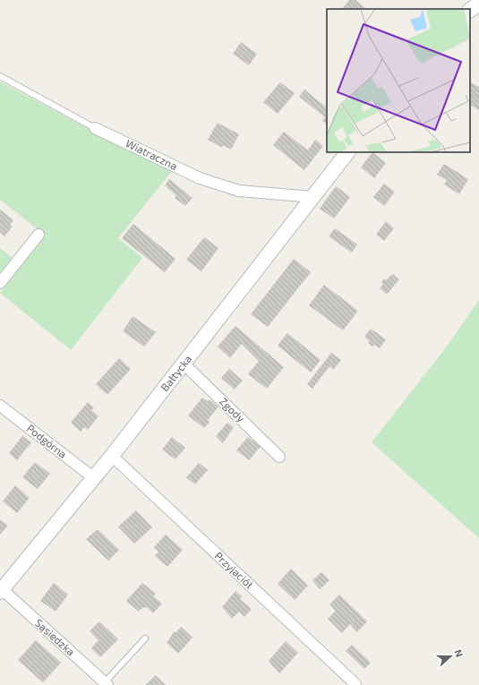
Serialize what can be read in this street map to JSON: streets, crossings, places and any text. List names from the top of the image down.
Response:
{
  "streets": {
    "street": [
      "Wiatraczna",
      "Bałtycka",
      "Zgody",
      "Podgórna",
      "Przyjaciół",
      "Sąsiedzka"
    ]
  },
  "crossings": [
    ["Wiatraczna", "Bałtycka"],
    ["Bałtycka", "Zgody"],
    ["Bałtycka", "Podgórna"],
    ["Bałtycka", "Przyjaciół"],
    ["Bałtycka", "Sąsiedzka"]
  ],
  "north": "right"
}
